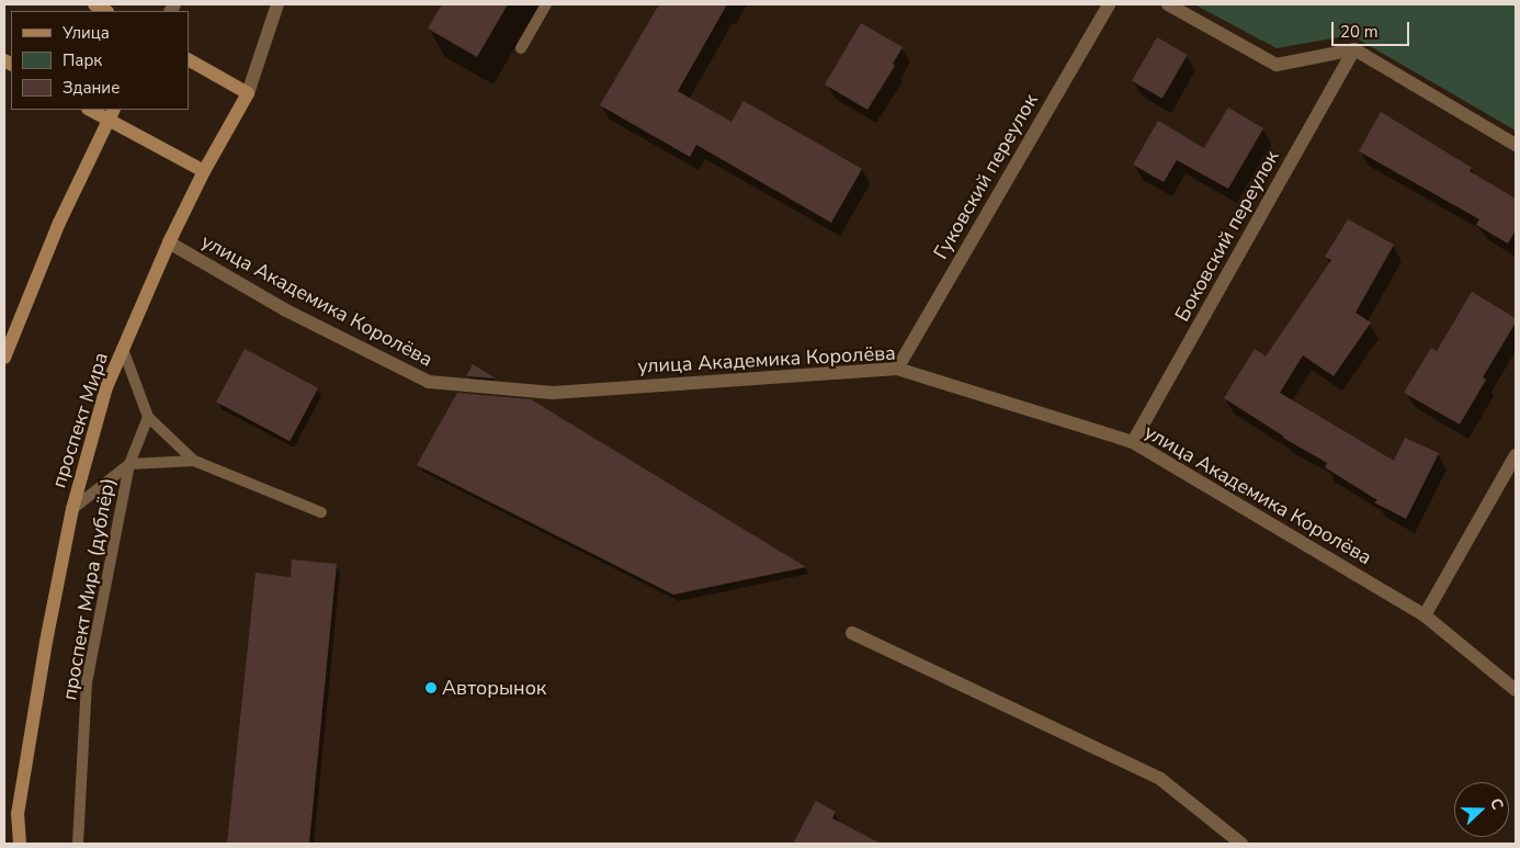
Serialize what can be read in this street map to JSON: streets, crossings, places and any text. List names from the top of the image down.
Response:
{
  "streets": {
    "main road": ["проспект Мира"],
    "street": ["Гуковский переулок", "Боковский переулок", "улица Академика Королёва"],
    "lane": ["проспект Мира (дублёр)"]
  },
  "crossings": [
    ["Гуковский переулок", "улица Академика Королёва"],
    ["Боковский переулок", "улица Академика Королёва"],
    ["улица Академика Королёва", "проспект Мира"]
  ],
  "places": ["Авторынок"],
  "legend": ["Улица", "Парк", "Здание"],
  "scale_bar": "20 m",
  "north": "right"
}
